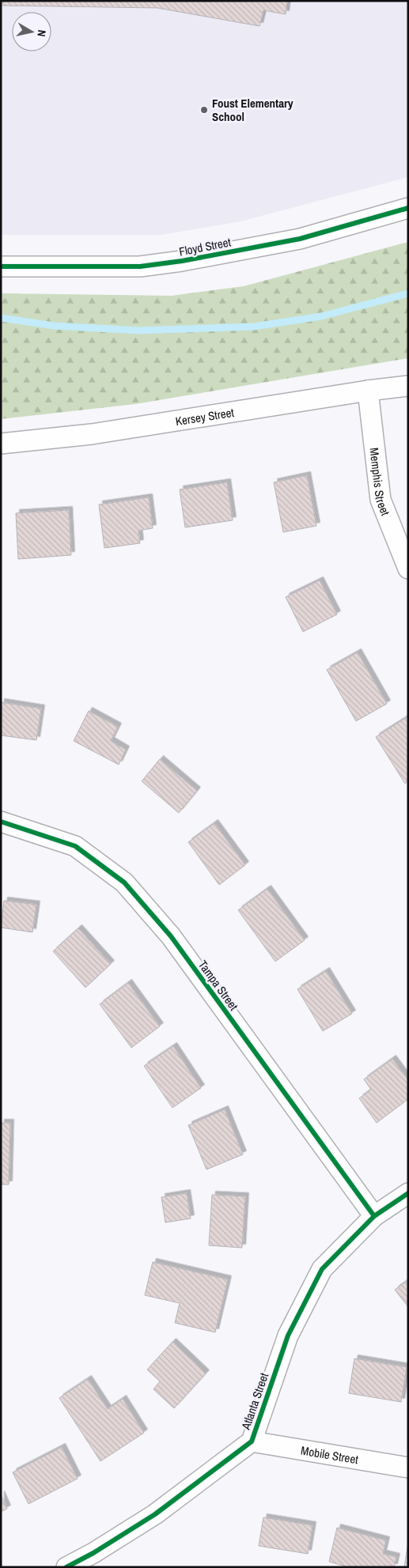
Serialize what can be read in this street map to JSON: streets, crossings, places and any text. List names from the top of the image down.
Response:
{
  "streets": {
    "street": [
      "Floyd Street",
      "Kersey Street",
      "Memphis Street",
      "Tampa Street",
      "Atlanta Street",
      "Mobile Street"
    ]
  },
  "crossings": [
    ["Kersey Street", "Memphis Street"],
    ["Tampa Street", "Atlanta Street"],
    ["Atlanta Street", "Mobile Street"]
  ],
  "places": ["Foust Elementary School"],
  "north": "right"
}
